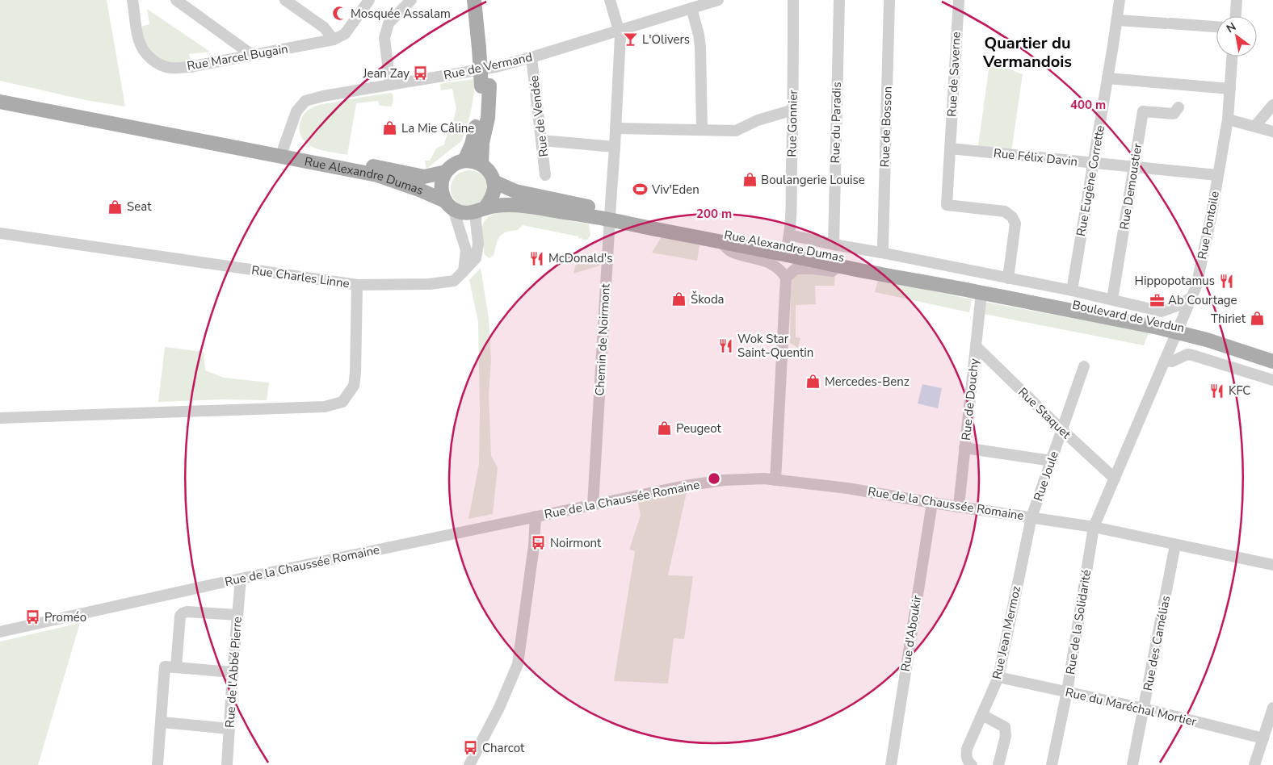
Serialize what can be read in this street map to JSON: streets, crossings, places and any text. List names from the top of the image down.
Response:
{
  "streets": {
    "main road": ["Rue Alexandre Dumas", "Boulevard de Verdun"],
    "street": [
      "Rue Marcel Bugain",
      "Rue de Vermand",
      "Rue de Saverne",
      "Rue de Vendée",
      "Rue du Paradis",
      "Rue Gonnier",
      "Rue de Bosson",
      "Rue Félix Davin",
      "Rue Eugène Corrette",
      "Rue Demoustier",
      "Rue Pontoile",
      "Rue Charles Linne",
      "Chemin de Noirmont",
      "Rue de Douchy",
      "Rue Staquet",
      "Rue Joule",
      "Rue de la Chaussée Romaine",
      "Rue de la Solidarité",
      "Rue Jean Mermoz",
      "Rue d'Aboukir",
      "Rue des Camélias",
      "Rue de l'Abbé Pierre",
      "Rue du Maréchal Mortier"
    ]
  },
  "crossings": [
    ["Rue de Vermand", "Rue de Vendée"],
    ["Rue de Vermand", "Rue Alexandre Dumas"],
    ["Rue de Vermand", "Chemin de Noirmont"],
    ["Rue de Saverne", "Rue Félix Davin"],
    ["Rue de Saverne", "Rue Alexandre Dumas"],
    ["Rue du Paradis", "Rue Alexandre Dumas"],
    ["Rue Gonnier", "Rue Alexandre Dumas"],
    ["Rue de Bosson", "Rue Alexandre Dumas"],
    ["Rue Félix Davin", "Rue Eugène Corrette"],
    ["Rue Félix Davin", "Rue Demoustier"],
    ["Rue Félix Davin", "Rue Pontoile"],
    ["Rue Alexandre Dumas", "Rue Eugène Corrette"],
    ["Rue Alexandre Dumas", "Rue Demoustier"],
    ["Rue Alexandre Dumas", "Rue Pontoile"],
    ["Rue Alexandre Dumas", "Boulevard de Verdun"],
    ["Rue Alexandre Dumas", "Chemin de Noirmont"],
    ["Rue Alexandre Dumas", "Rue de Douchy"],
    ["Rue Pontoile", "Boulevard de Verdun"],
    ["Rue Pontoile", "Rue Staquet"],
    ["Rue Pontoile", "Rue de la Chaussée Romaine"],
    ["Rue Pontoile", "Rue de la Solidarité"],
    ["Boulevard de Verdun", "Rue de Douchy"],
    ["Chemin de Noirmont", "Rue de la Chaussée Romaine"],
    ["Rue de Douchy", "Rue Staquet"],
    ["Rue de Douchy", "Rue de la Chaussée Romaine"],
    ["Rue Staquet", "Rue Joule"],
    ["Rue Joule", "Rue de la Chaussée Romaine"],
    ["Rue Joule", "Rue Jean Mermoz"],
    ["Rue de la Chaussée Romaine", "Rue de la Solidarité"],
    ["Rue de la Chaussée Romaine", "Rue Jean Mermoz"],
    ["Rue de la Chaussée Romaine", "Rue d'Aboukir"],
    ["Rue de la Chaussée Romaine", "Rue des Camélias"],
    ["Rue de la Chaussée Romaine", "Rue de l'Abbé Pierre"],
    ["Rue de la Solidarité", "Rue du Maréchal Mortier"],
    ["Rue Jean Mermoz", "Rue du Maréchal Mortier"],
    ["Rue des Camélias", "Rue du Maréchal Mortier"]
  ],
  "districts": ["Quartier du Vermandois"],
  "places": {
    "mosque": ["Mosquée Assalam"],
    "bar": ["L'Olivers"],
    "bus stop": [
      "Jean Zay",
      "Noirmont",
      "Proméo",
      "Charcot"
    ],
    "shop": [
      "La Mie Câline",
      "Boulangerie Louise",
      "Seat",
      "Škoda",
      "Thiriet",
      "Mercedes-Benz",
      "Peugeot"
    ],
    "sports": ["Viv'Eden"],
    "restaurant": [
      "McDonald's",
      "Hippopotamus",
      "Wok Star Saint-Quentin",
      "KFC"
    ],
    "office": ["Ab Courtage"]
  },
  "north": "top left",
  "rings": ["400 m", "200 m"]
}
